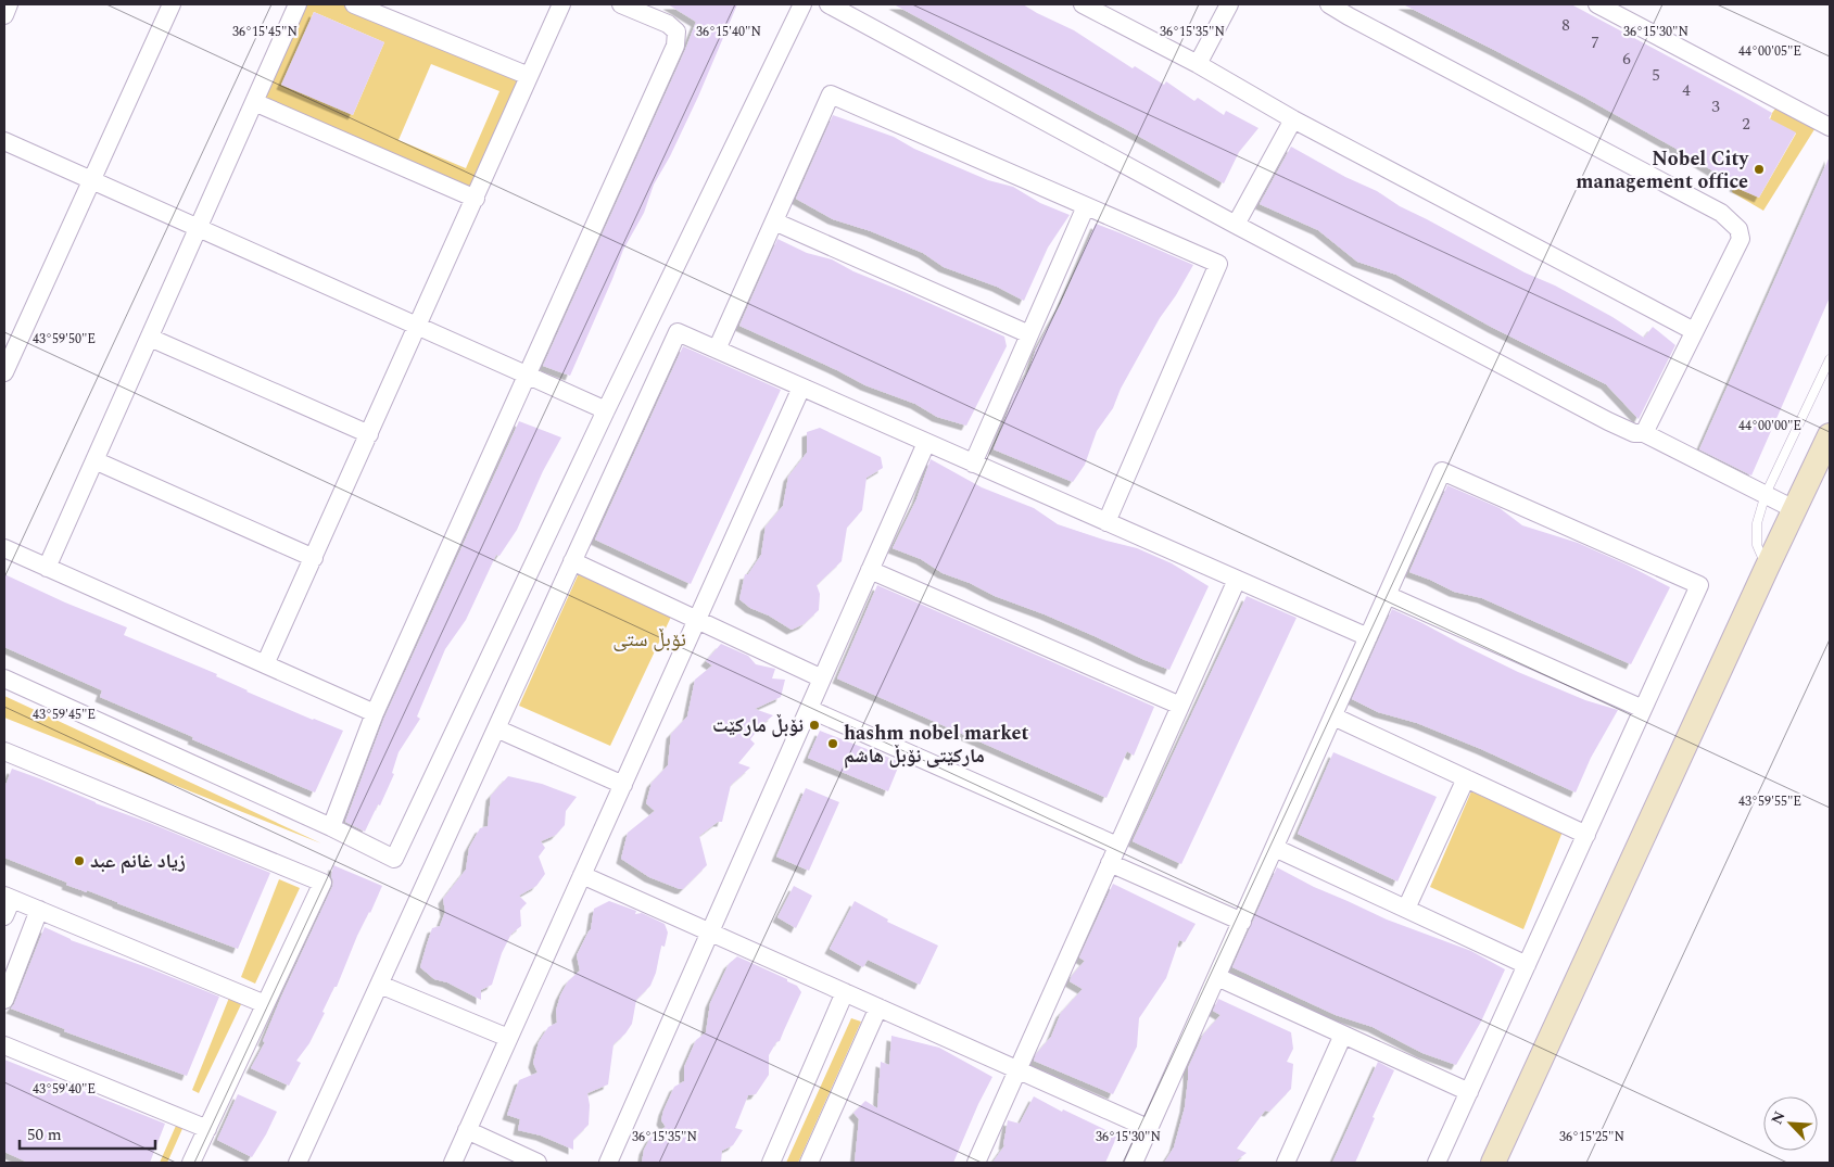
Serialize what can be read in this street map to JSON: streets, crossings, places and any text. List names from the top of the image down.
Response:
{
  "districts": ["نۆبڵ ستی"],
  "places": [
    "Nobel City management office",
    "نۆبڵ مارکێت",
    "hashm nobel market مارکێتی نۆبڵ هاشم",
    "زياد غانم عبد"
  ],
  "house_numbers": [
    "8",
    "7",
    "6",
    "5",
    "4",
    "3",
    "2"
  ],
  "scale_bar": "50 m",
  "north": "top left",
  "coordinates": [
    "36°15'45\"N",
    "36°15'40\"N",
    "36°15'35\"N",
    "36°15'30\"N",
    "44°00'05\"E",
    "43°59'50\"E",
    "44°00'00\"E",
    "43°59'45\"E",
    "43°59'55\"E",
    "43°59'40\"E",
    "36°15'25\"N"
  ]
}
